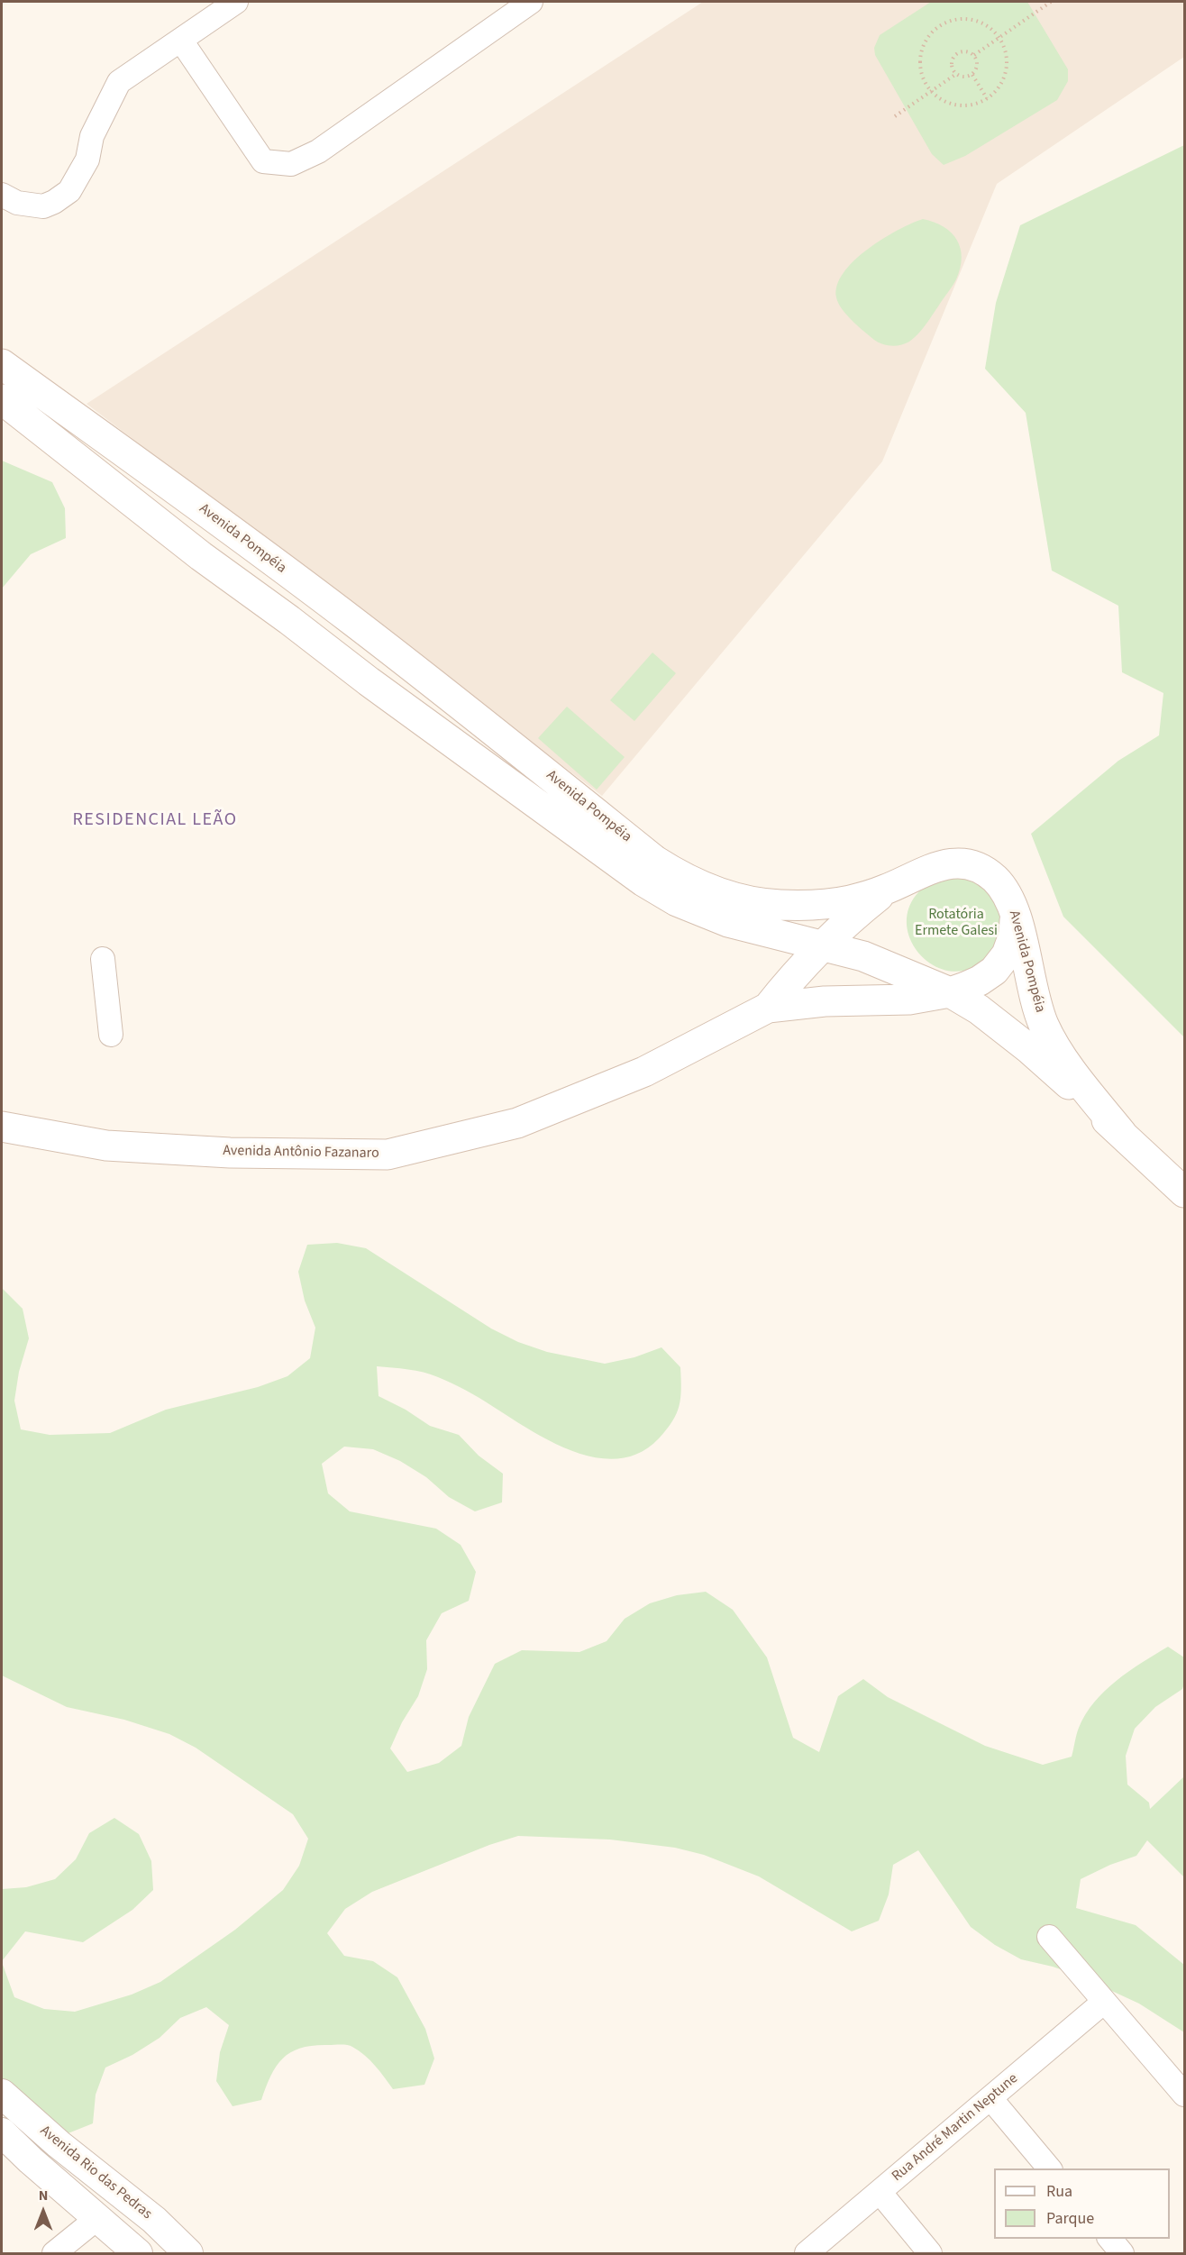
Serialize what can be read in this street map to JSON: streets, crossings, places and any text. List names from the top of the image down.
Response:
{
  "streets": {
    "main road": ["Avenida Pompéia", "Avenida Antônio Fazanaro"],
    "street": ["Rua André Martin Neptune", "Avenida Rio das Pedras"]
  },
  "crossings": [
    ["Avenida Pompéia", "Avenida Antônio Fazanaro"]
  ],
  "districts": ["RESIDENCIAL LEÃO"],
  "parks": ["Rotatória Ermete Galesi"],
  "legend": ["Rua", "Parque"],
  "north": "top"
}
